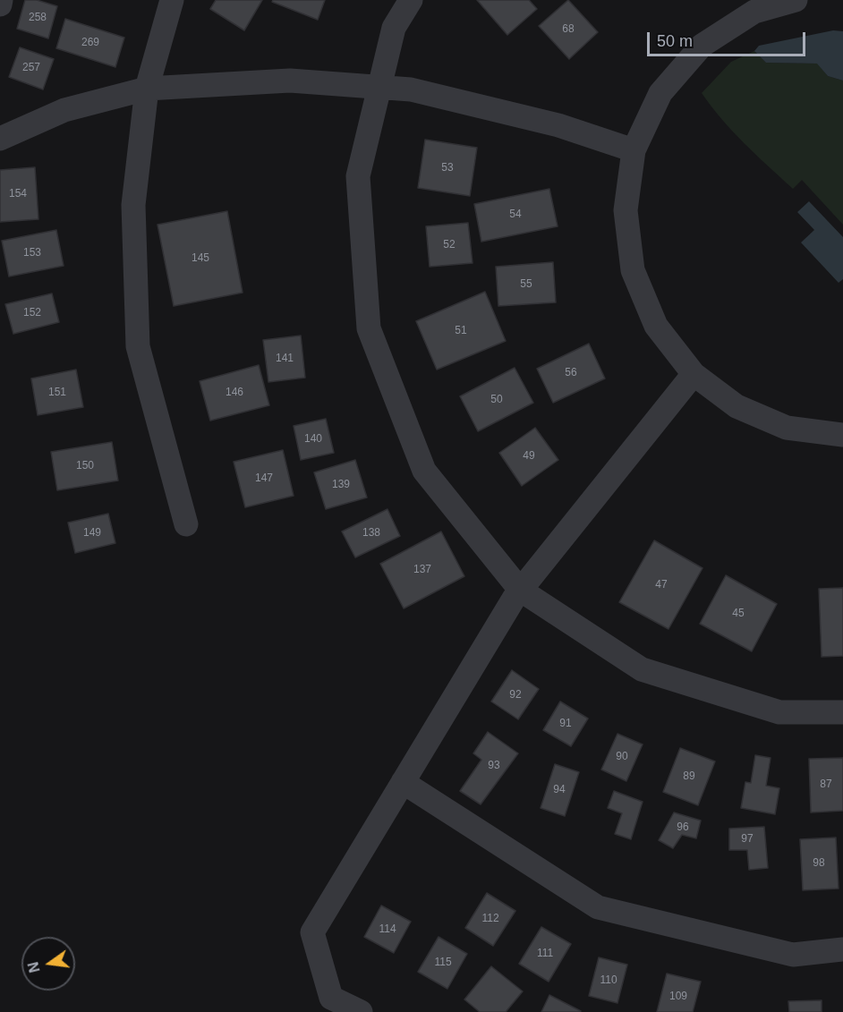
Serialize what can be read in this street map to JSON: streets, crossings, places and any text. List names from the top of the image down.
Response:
{
  "house_numbers": [
    "258",
    "68",
    "269",
    "257",
    "53",
    "154",
    "54",
    "52",
    "153",
    "145",
    "55",
    "152",
    "51",
    "141",
    "56",
    "151",
    "146",
    "50",
    "140",
    "49",
    "150",
    "147",
    "139",
    "149",
    "138",
    "137",
    "47",
    "45",
    "92",
    "91",
    "90",
    "93",
    "89",
    "87",
    "94",
    "96",
    "97",
    "98",
    "112",
    "114",
    "111",
    "115",
    "110",
    "109"
  ],
  "scale_bar": "50 m",
  "north": "left"
}
